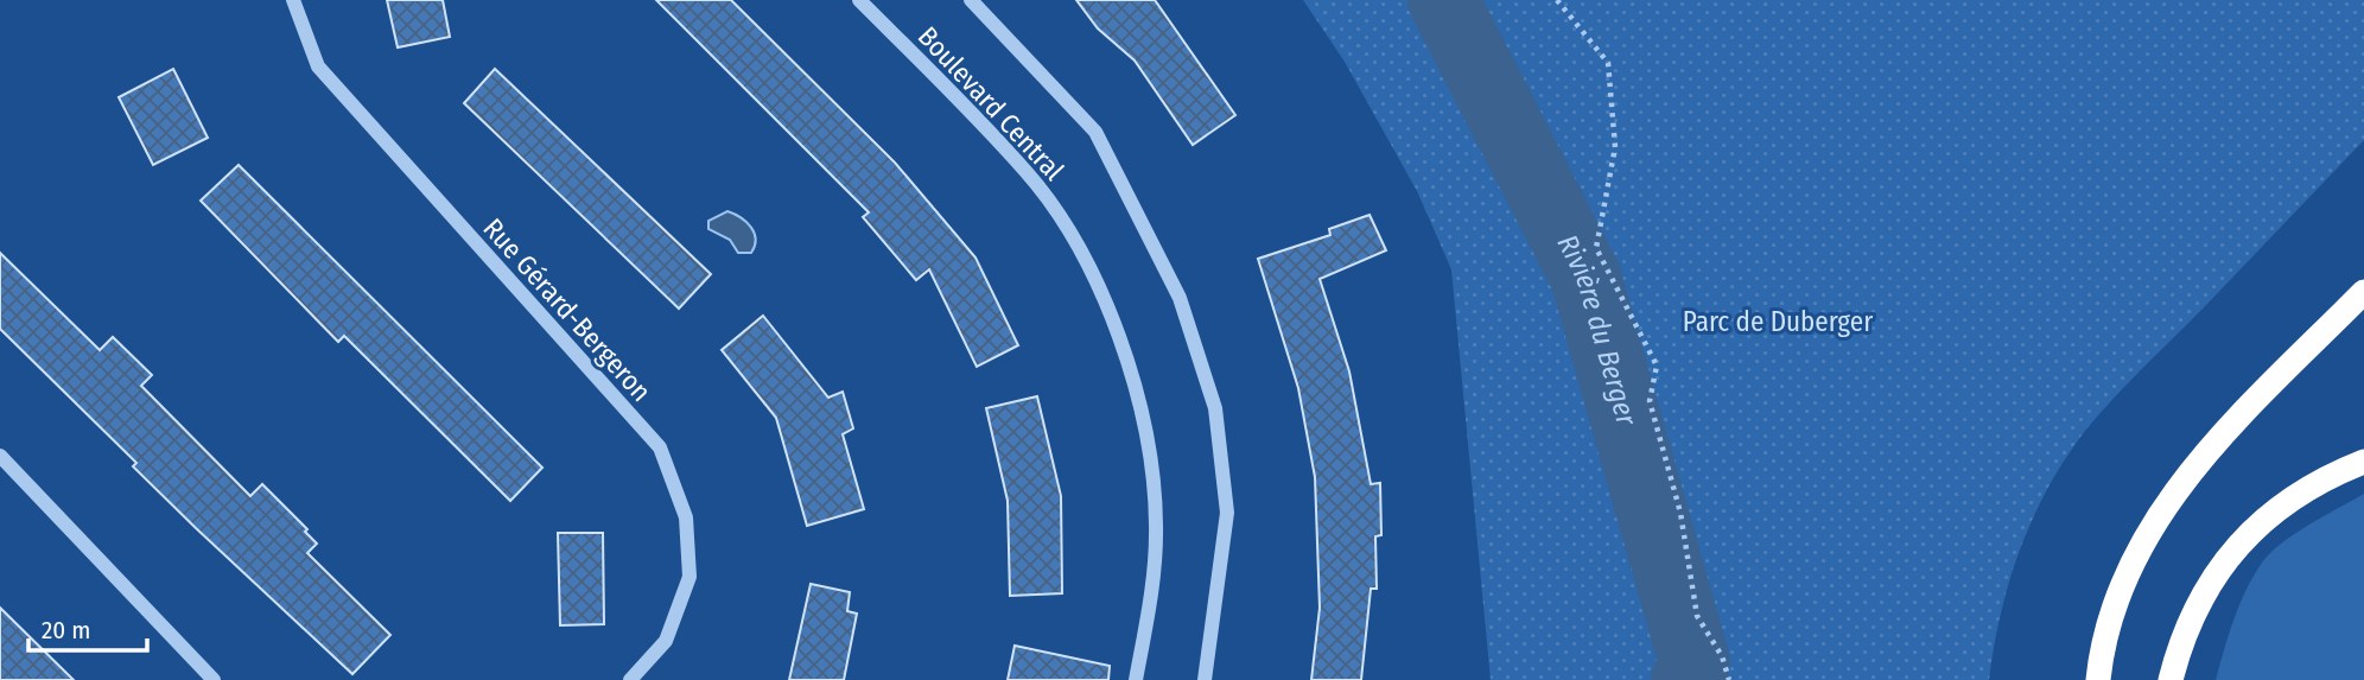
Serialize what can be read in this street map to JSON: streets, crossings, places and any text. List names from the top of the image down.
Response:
{
  "streets": {
    "street": ["Boulevard Central", "Rue Gérard-Bergeron"]
  },
  "water": ["Rivière du Berger"],
  "parks": ["Parc de Duberger"],
  "scale_bar": "20 m"
}
